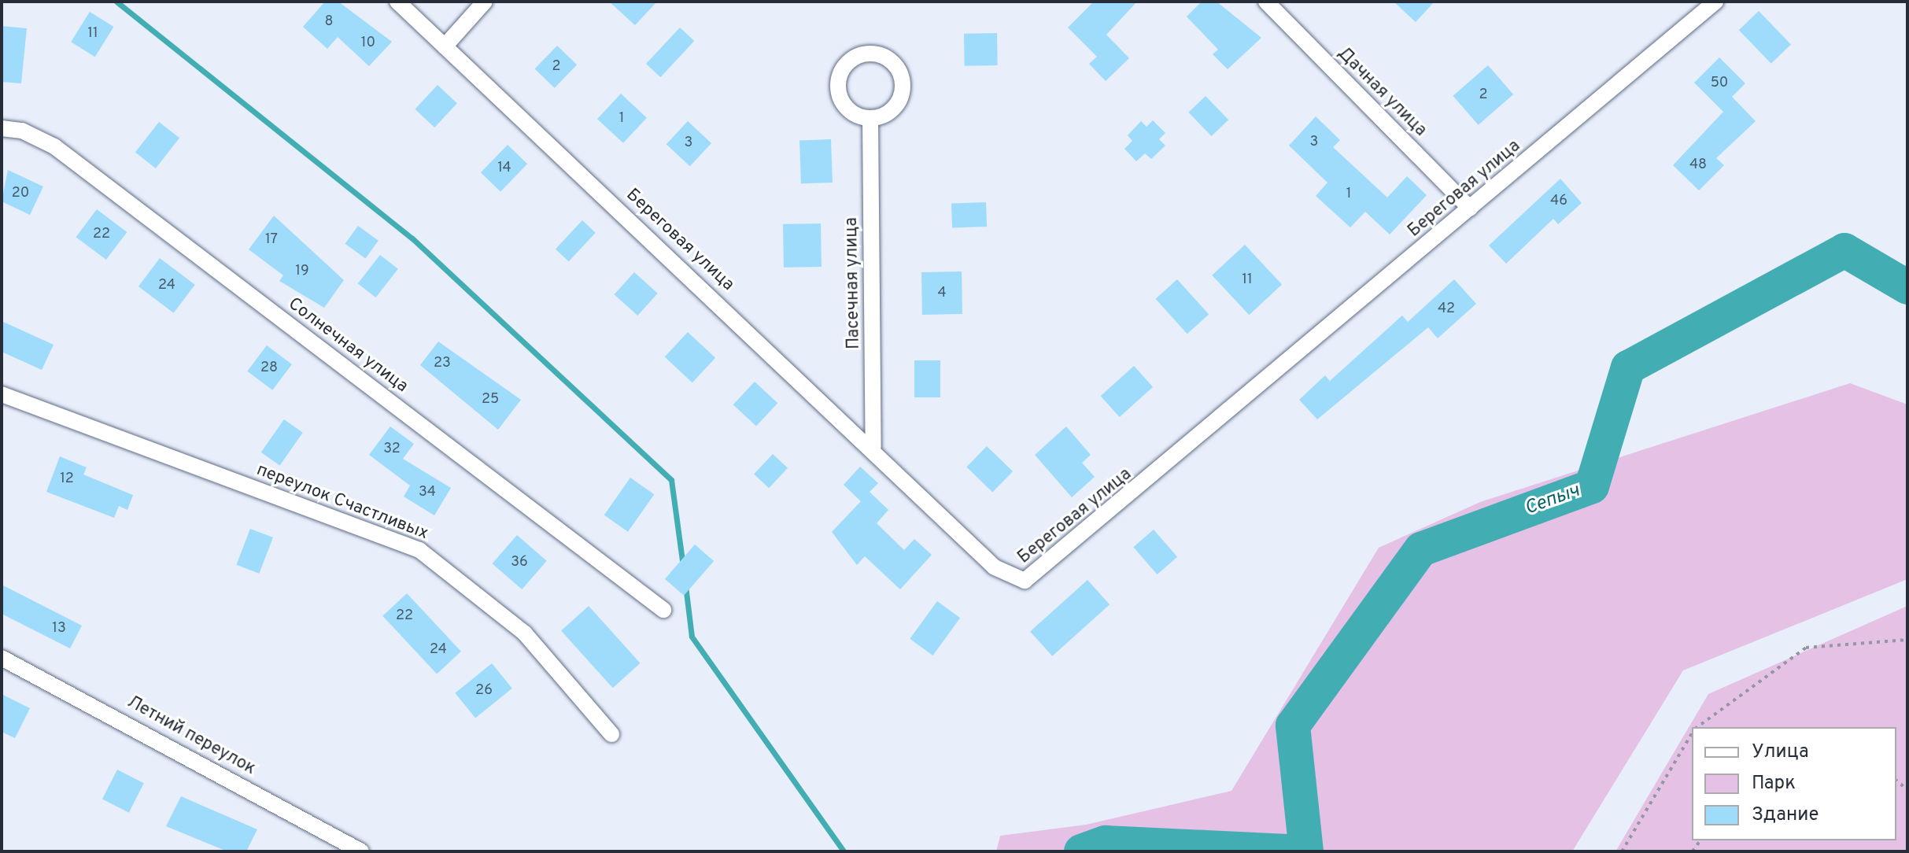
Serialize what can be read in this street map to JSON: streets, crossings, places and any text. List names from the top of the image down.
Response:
{
  "streets": {
    "street": [
      "Дачная улица",
      "Береговая улица",
      "Пасечная улица",
      "Солнечная улица",
      "переулок Счастливых",
      "Летний переулок"
    ]
  },
  "crossings": [
    ["Дачная улица", "Береговая улица"],
    ["Береговая улица", "Пасечная улица"]
  ],
  "water": ["Сепыч"],
  "house_numbers": [
    "8",
    "11",
    "10",
    "2",
    "50",
    "2",
    "1",
    "3",
    "3",
    "48",
    "14",
    "20",
    "1",
    "46",
    "22",
    "17",
    "19",
    "11",
    "24",
    "4",
    "42",
    "23",
    "28",
    "25",
    "32",
    "12",
    "34",
    "36",
    "22",
    "13",
    "24",
    "26"
  ],
  "legend": ["Улица", "Парк", "Здание"]
}
